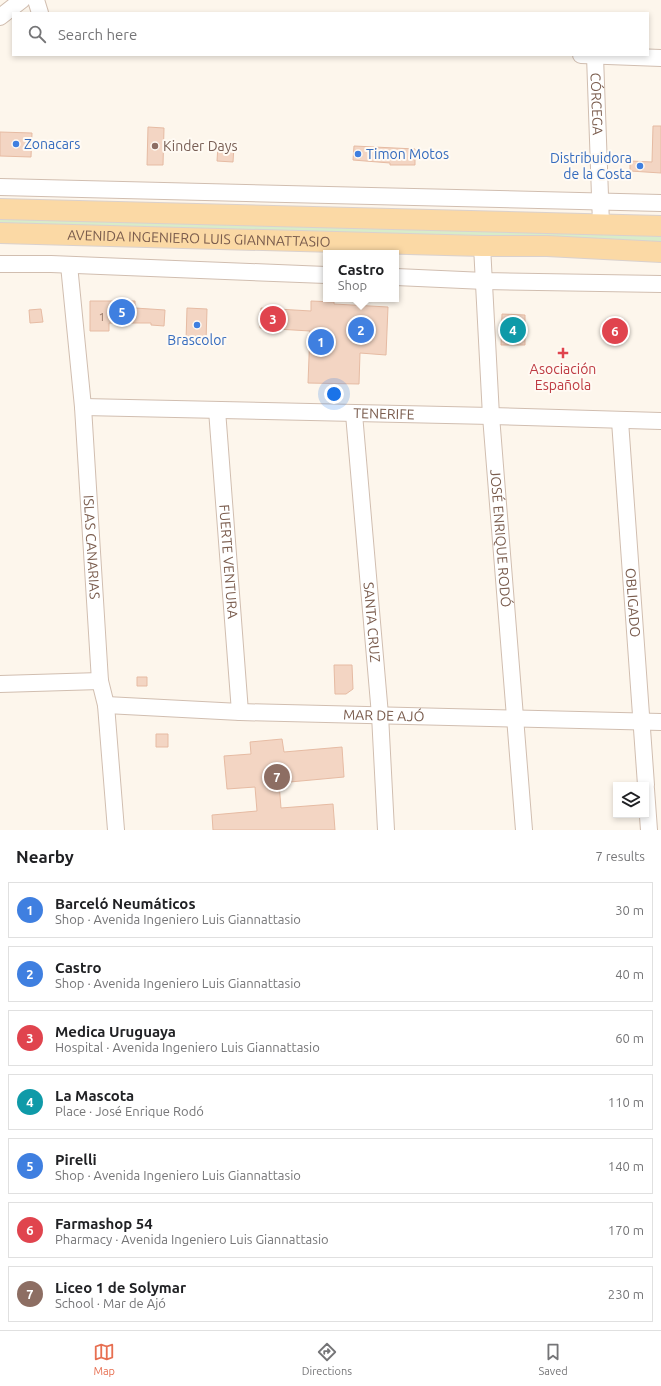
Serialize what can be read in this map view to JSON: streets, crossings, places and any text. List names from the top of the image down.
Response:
{
  "streets": {
    "main road": ["AVENIDA INGENIERO LUIS GIANNATTASIO"],
    "street": [
      "CÓRCEGA",
      "TENERIFE",
      "JOSÉ ENRIQUE RODÓ",
      "ISLAS CANARIAS",
      "FUERTE VENTURA",
      "OBLIGADO",
      "SANTA CRUZ",
      "MAR DE AJÓ"
    ]
  },
  "crossings": [
    ["CÓRCEGA", "AVENIDA INGENIERO LUIS GIANNATTASIO"],
    ["AVENIDA INGENIERO LUIS GIANNATTASIO", "JOSÉ ENRIQUE RODÓ"],
    ["TENERIFE", "JOSÉ ENRIQUE RODÓ"],
    ["TENERIFE", "ISLAS CANARIAS"],
    ["TENERIFE", "FUERTE VENTURA"],
    ["TENERIFE", "OBLIGADO"],
    ["TENERIFE", "SANTA CRUZ"],
    ["JOSÉ ENRIQUE RODÓ", "MAR DE AJÓ"],
    ["ISLAS CANARIAS", "MAR DE AJÓ"],
    ["FUERTE VENTURA", "MAR DE AJÓ"],
    ["OBLIGADO", "MAR DE AJÓ"],
    ["SANTA CRUZ", "MAR DE AJÓ"]
  ],
  "places": {
    "other": [
      "Zonacars",
      "Kinder Days",
      "Timon Motos",
      "Distribuidora de la Costa",
      "Brascolor"
    ],
    "health": ["Asociación Española"]
  },
  "house_numbers": ["1"],
  "page": {
    "search": "Search here",
    "popup": ["Castro", "Shop"],
    "pins": [
      "5",
      "3",
      "2",
      "4",
      "6",
      "1",
      "7"
    ],
    "heading": ["Nearby", "7 results"],
    "list": [
      {
        "mark": "1",
        "name": "Barceló Neumáticos",
        "note": "Shop · Avenida Ingeniero Luis Giannattasio",
        "value": "30 m"
      },
      {
        "mark": "2",
        "name": "Castro",
        "note": "Shop · Avenida Ingeniero Luis Giannattasio",
        "value": "40 m"
      },
      {
        "mark": "3",
        "name": "Medica Uruguaya",
        "note": "Hospital · Avenida Ingeniero Luis Giannattasio",
        "value": "60 m"
      },
      {
        "mark": "4",
        "name": "La Mascota",
        "note": "Place · José Enrique Rodó",
        "value": "110 m"
      },
      {
        "mark": "5",
        "name": "Pirelli",
        "note": "Shop · Avenida Ingeniero Luis Giannattasio",
        "value": "140 m"
      },
      {
        "mark": "6",
        "name": "Farmashop 54",
        "note": "Pharmacy · Avenida Ingeniero Luis Giannattasio",
        "value": "170 m"
      },
      {
        "mark": "7",
        "name": "Liceo 1 de Solymar",
        "note": "School · Mar de Ajó",
        "value": "230 m"
      }
    ],
    "nav": ["Map", "Directions", "Saved"]
  }
}
